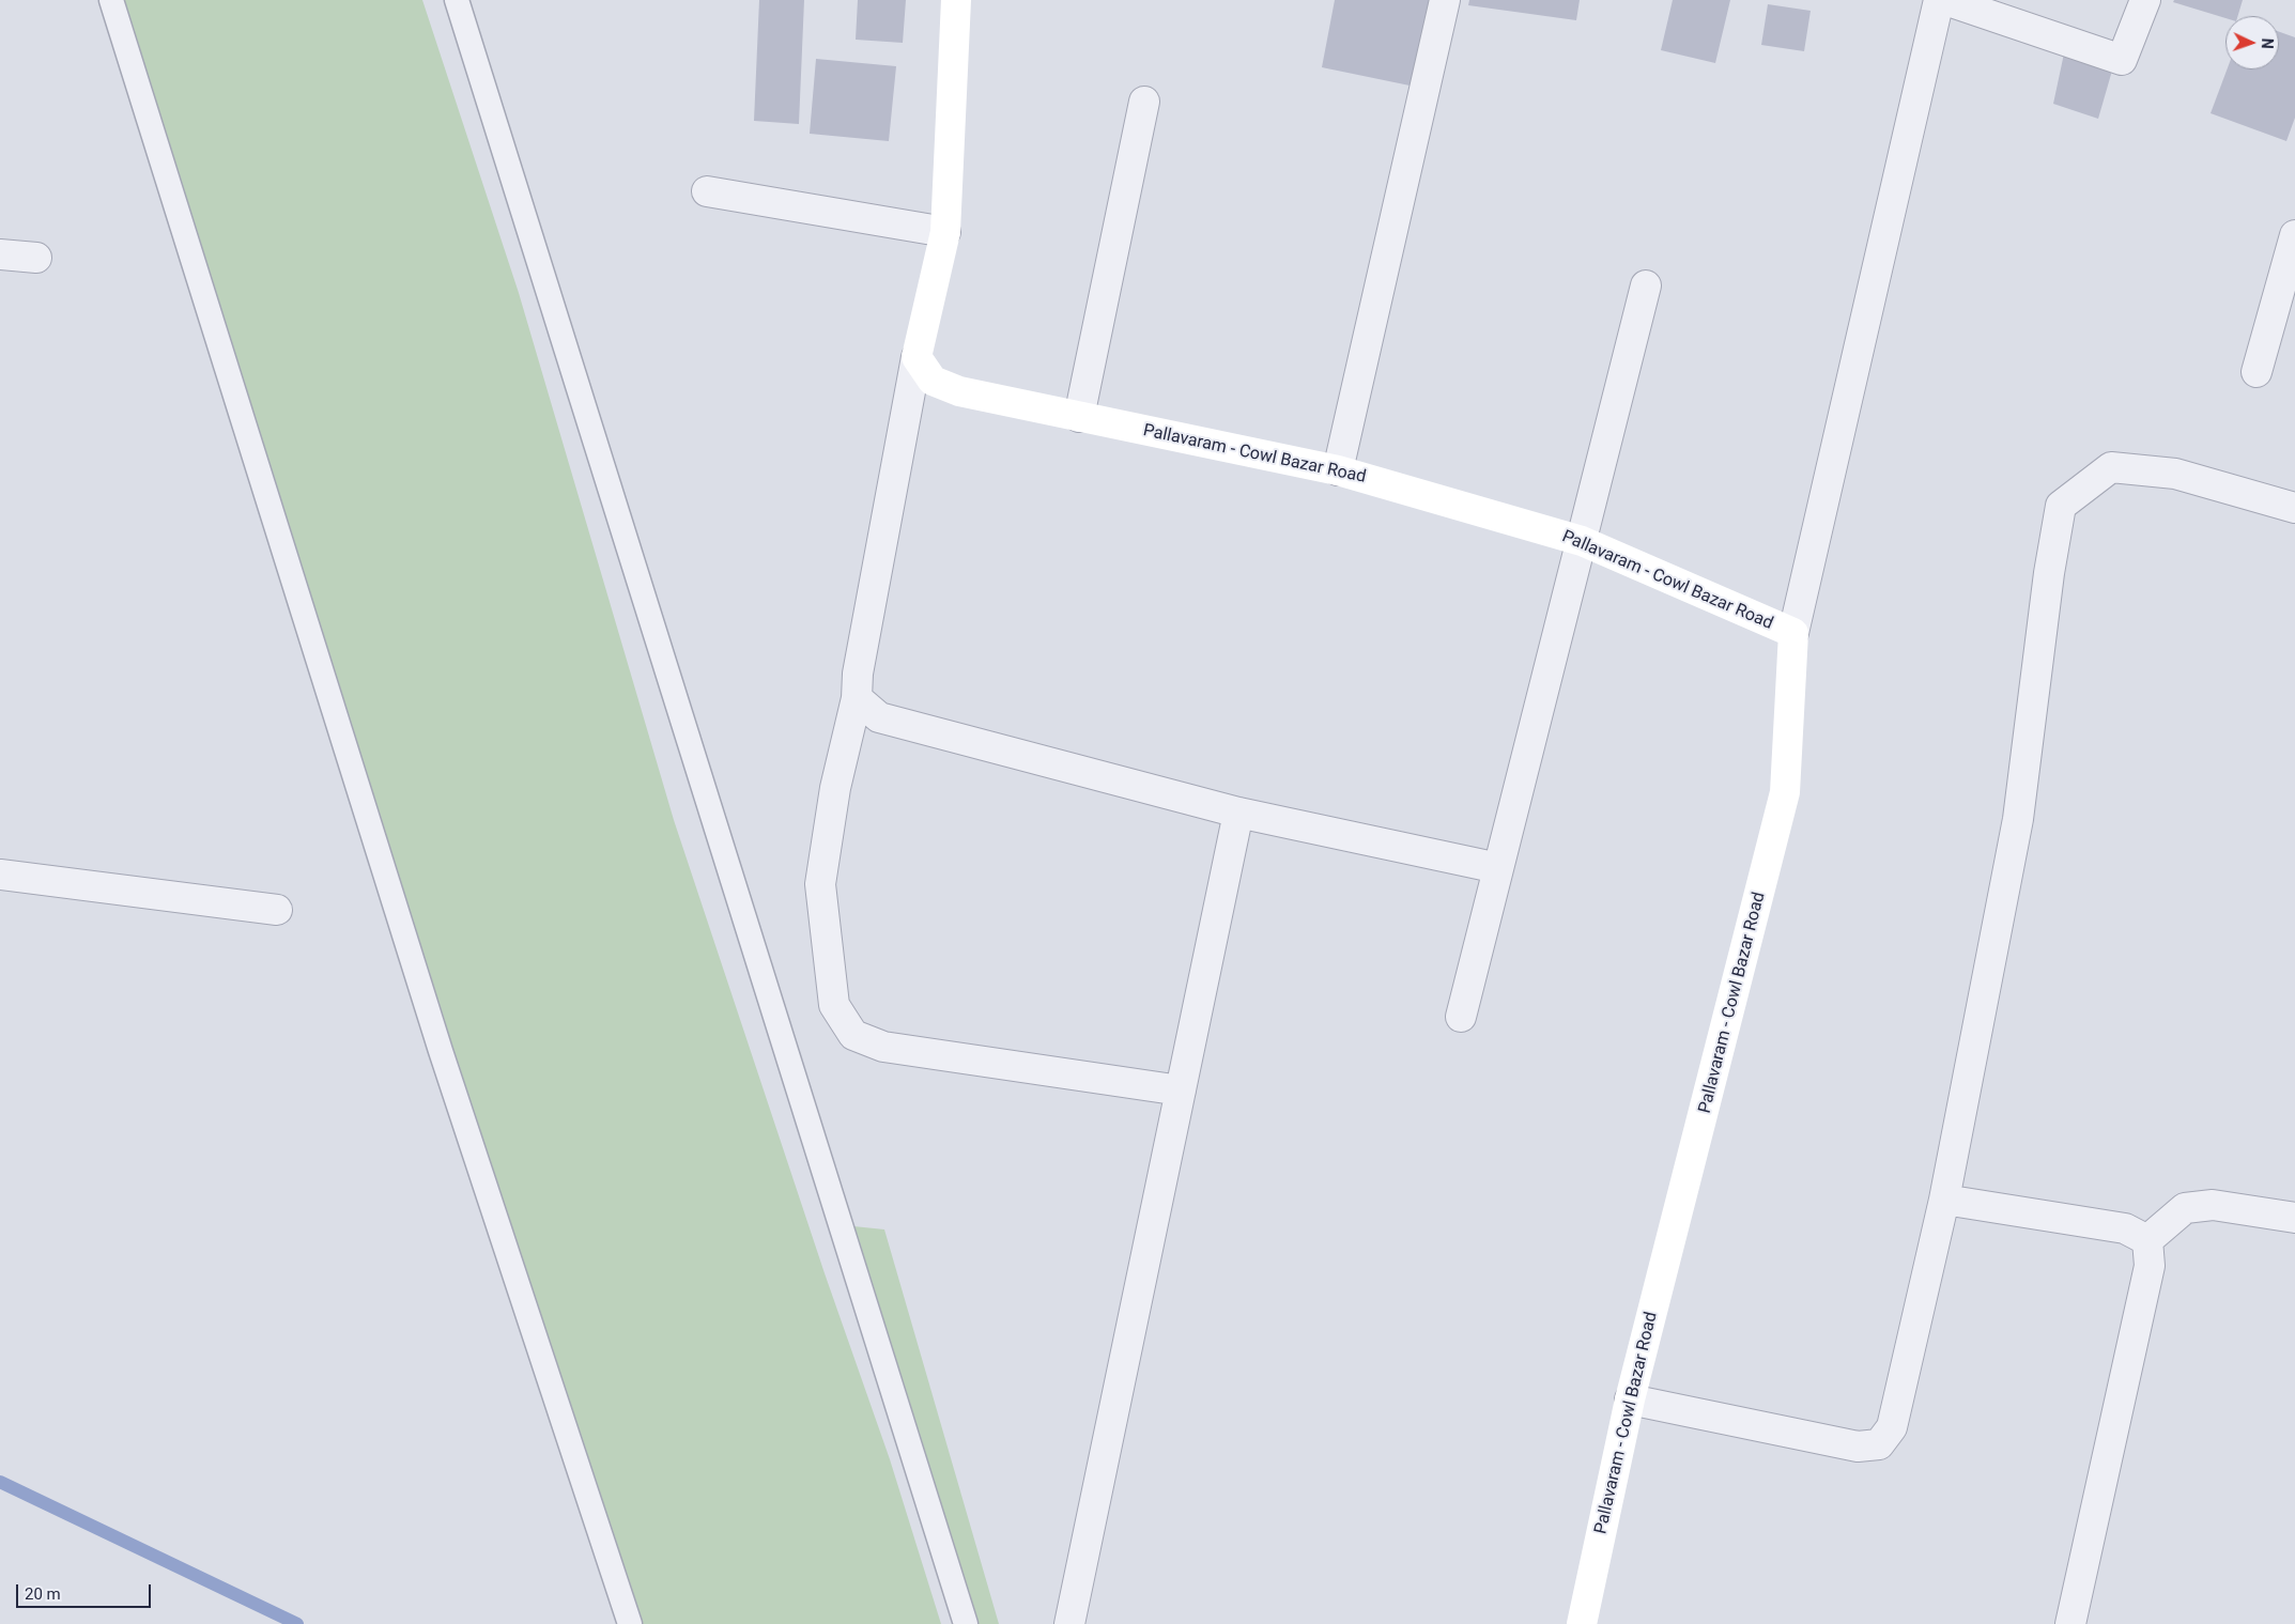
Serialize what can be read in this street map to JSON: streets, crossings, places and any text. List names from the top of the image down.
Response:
{
  "streets": {
    "street": ["Pallavaram - Cowl Bazar Road"]
  },
  "scale_bar": "20 m",
  "north": "right"
}
